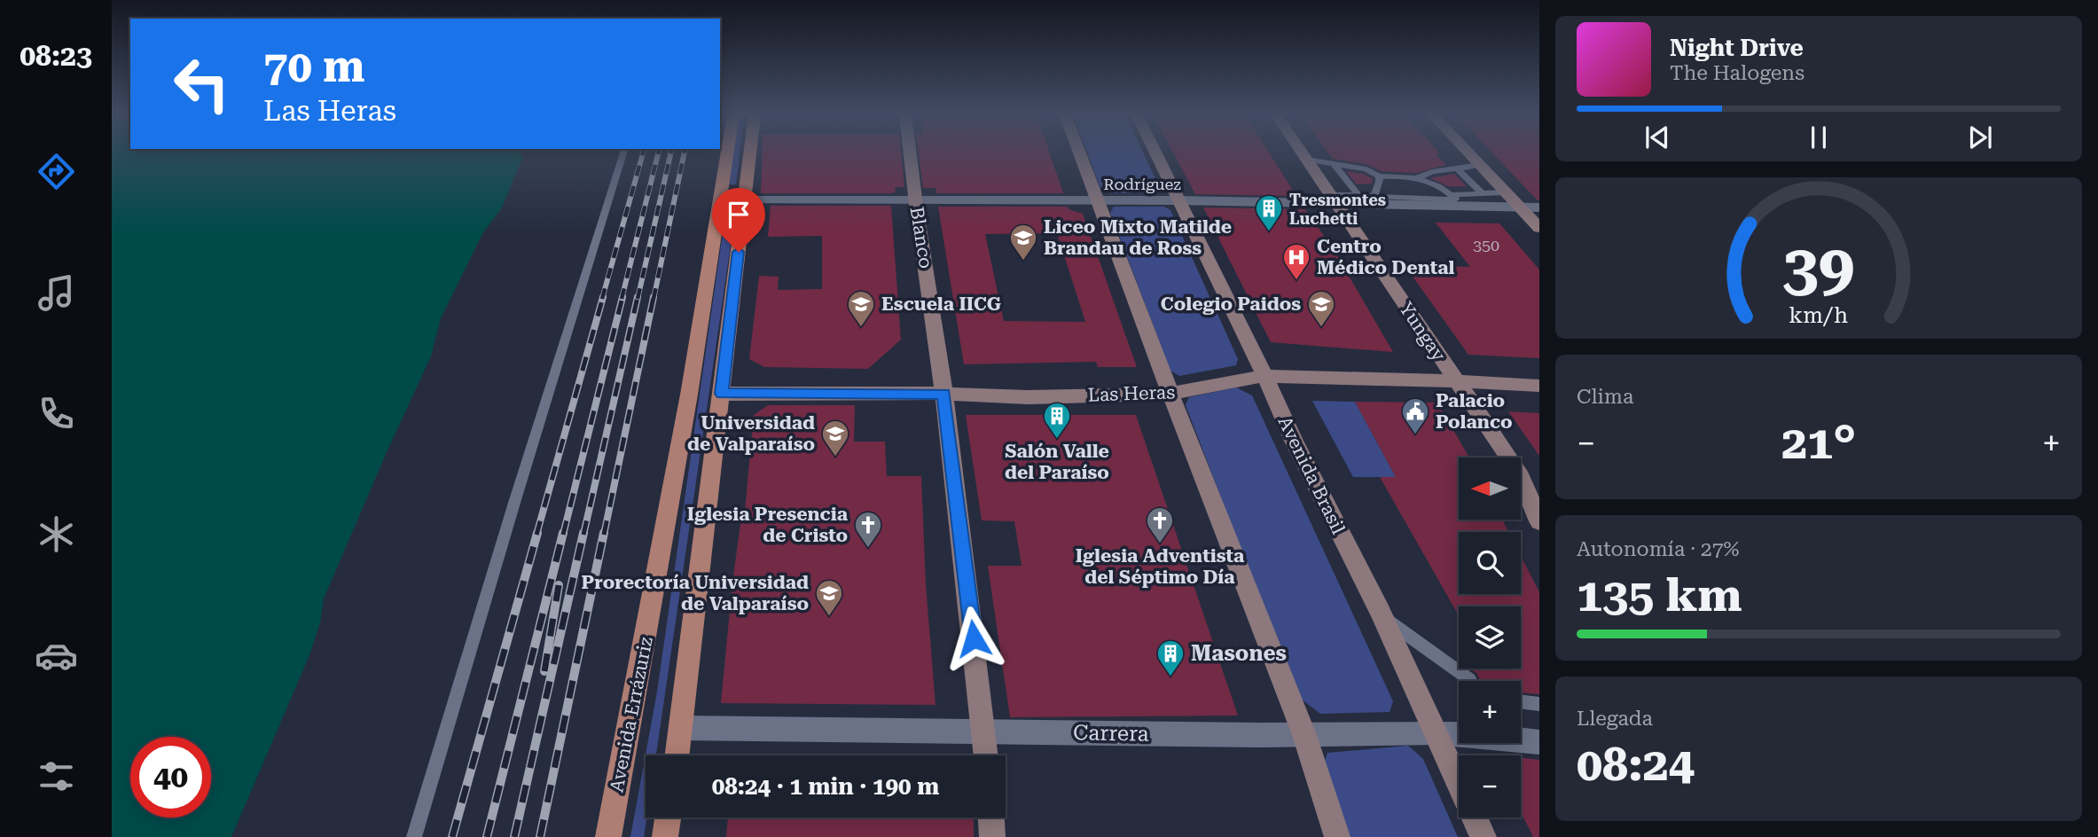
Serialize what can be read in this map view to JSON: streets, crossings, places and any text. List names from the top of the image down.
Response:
{
  "streets": {
    "main road": ["Avenida Errázuriz"],
    "street": [
      "Rodríguez",
      "Blanco",
      "Yungay",
      "Las Heras",
      "Avenida Brasil",
      "Carrera"
    ]
  },
  "crossings": [
    ["Rodríguez", "Blanco"],
    ["Rodríguez", "Yungay"],
    ["Rodríguez", "Avenida Brasil"],
    ["Blanco", "Las Heras"],
    ["Blanco", "Carrera"],
    ["Yungay", "Las Heras"],
    ["Las Heras", "Avenida Brasil"],
    ["Avenida Brasil", "Carrera"]
  ],
  "places": {
    "building": ["Tresmontes Luchetti", "Salón Valle del Paraíso", "Masones"],
    "school or university": [
      "Liceo Mixto Matilde Brandau de Ross",
      "Escuela IICG",
      "Colegio Paidos",
      "Universidad de Valparaíso",
      "Prorectoría Universidad de Valparaíso"
    ],
    "hospital": ["Centro Médico Dental"],
    "public building": ["Palacio Polanco"],
    "church": ["Iglesia Adventista del Séptimo Día", "Iglesia Presencia de Cristo"]
  },
  "house_numbers": ["350"],
  "north": "left",
  "page": {
    "tabs": "08:23",
    "turn": ["70 m", "Las Heras"],
    "song": ["Night Drive", "The Halogens"],
    "tile": [
      "Clima",
      ["Autonomía · 27%", "135 km"],
      ["Llegada", "08:24"]
    ],
    "heat": ["−", "21°", "+"],
    "map_buttons": ["+", "−"],
    "limit": "40",
    "trip": "08:24 · 1 min · 190 m",
    "gauge": ["39", "km/h"]
  }
}
